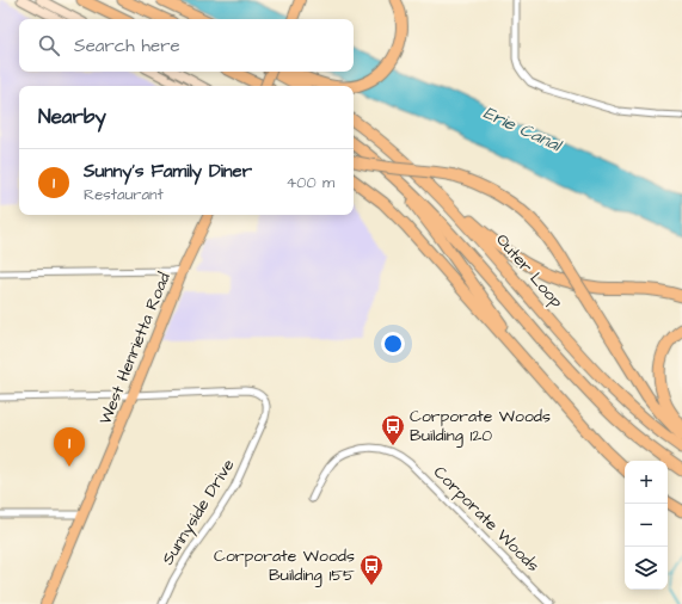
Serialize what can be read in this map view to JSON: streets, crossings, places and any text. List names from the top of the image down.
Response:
{
  "streets": {
    "highway": ["Outer Loop"],
    "main road": ["West Henrietta Road"],
    "street": ["Sunnyside Drive", "Corporate Woods"]
  },
  "crossings": [
    ["West Henrietta Road", "Sunnyside Drive"]
  ],
  "water": ["Erie Canal"],
  "places": {
    "bus stop": ["Corporate Woods Building 120", "Corporate Woods Building 155"]
  },
  "page": {
    "search": "Search here",
    "heading": "Nearby",
    "list": [
      {
        "mark": "1",
        "name": "Sunny's Family Diner",
        "note": "Restaurant",
        "value": "400 m"
      }
    ],
    "pins": "1",
    "map_buttons": ["+", "−"]
  }
}
